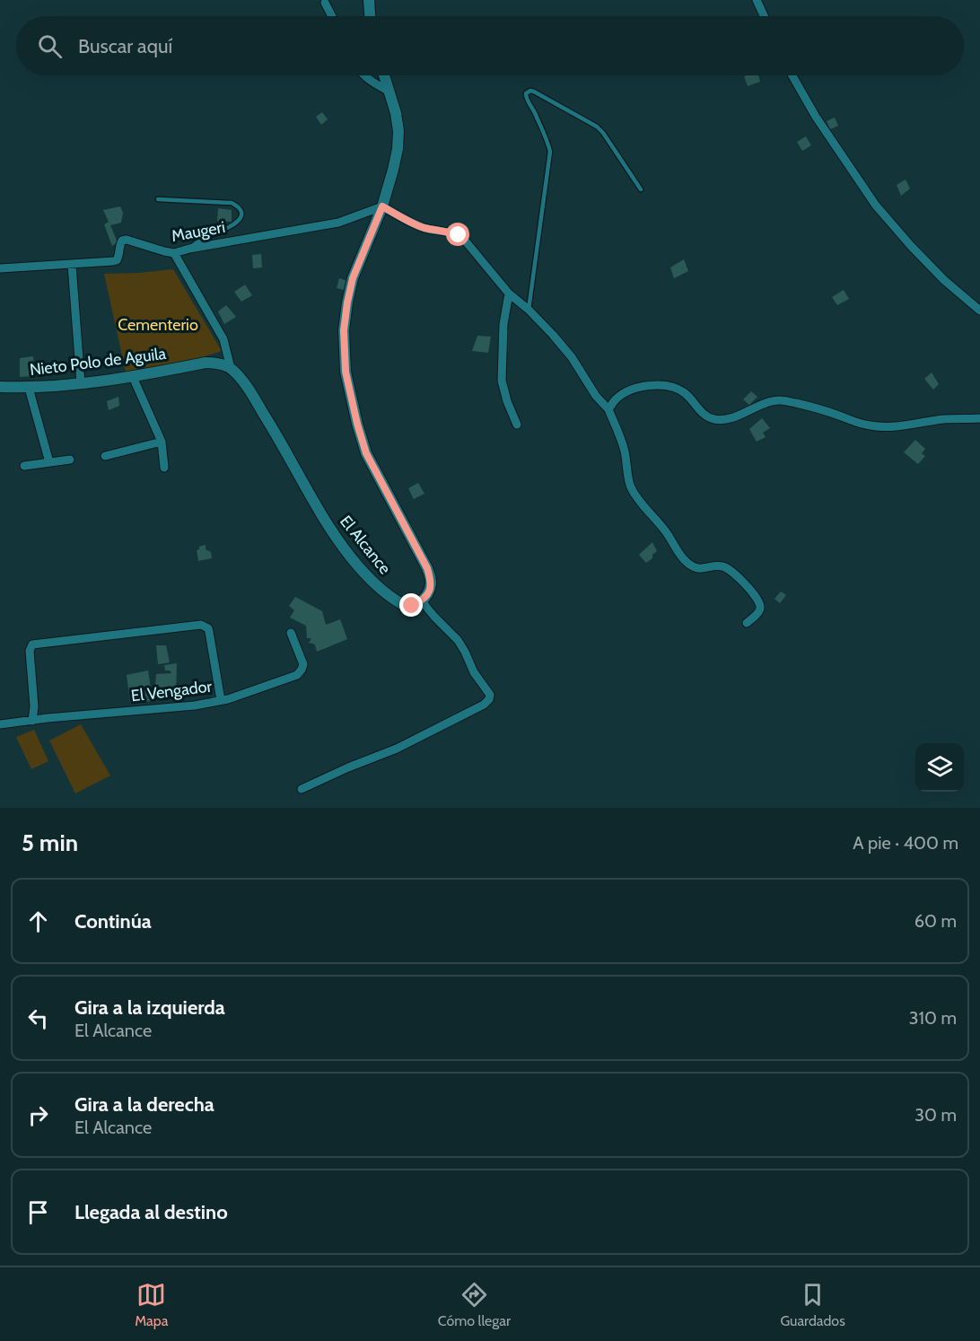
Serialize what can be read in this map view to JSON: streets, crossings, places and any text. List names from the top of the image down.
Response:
{
  "streets": {
    "street": [
      "Maugeri",
      "Nieto Polo de Aguila",
      "El Alcance",
      "El Vengador"
    ]
  },
  "crossings": [
    ["Maugeri", "El Alcance"],
    ["Nieto Polo de Aguila", "El Alcance"]
  ],
  "parks": ["Cementerio"],
  "page": {
    "search": "Buscar aquí",
    "heading": ["5 min", "A pie · 400 m"],
    "list": [
      ["Continúa", "60 m"],
      ["Gira a la izquierda", "El Alcance", "310 m"],
      ["Gira a la derecha", "El Alcance", "30 m"],
      "Llegada al destino"
    ],
    "nav": ["Mapa", "Cómo llegar", "Guardados"]
  }
}
